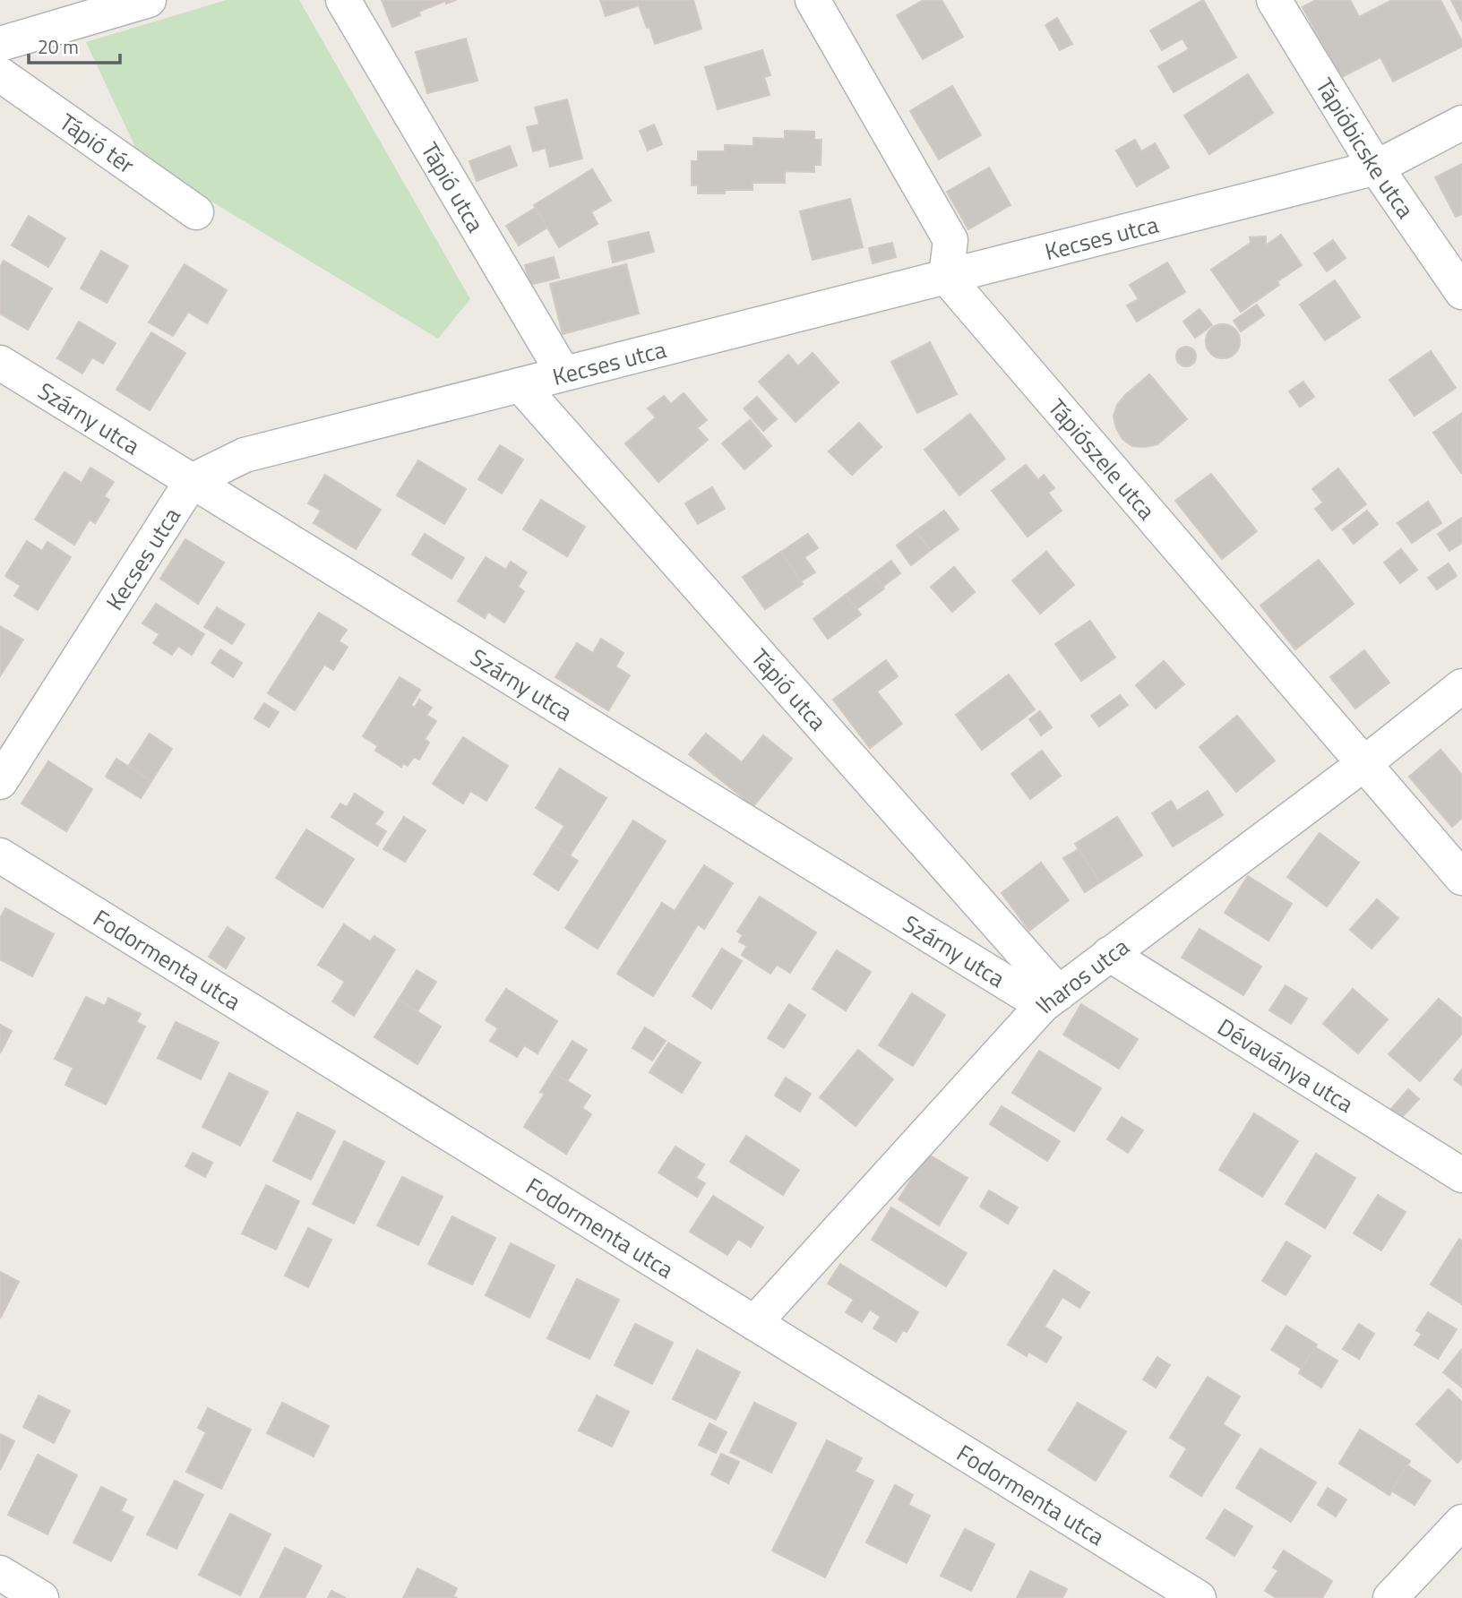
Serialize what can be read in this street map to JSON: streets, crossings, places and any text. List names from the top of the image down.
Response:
{
  "streets": {
    "street": [
      "Tápió tér",
      "Tápióbicske utca",
      "Tápió utca",
      "Kecses utca",
      "Szárny utca",
      "Tápiószele utca",
      "Fodormenta utca",
      "Iharos utca",
      "Dévaványa utca"
    ]
  },
  "crossings": [
    ["Tápióbicske utca", "Kecses utca"],
    ["Tápió utca", "Kecses utca"],
    ["Tápió utca", "Szárny utca"],
    ["Tápió utca", "Iharos utca"],
    ["Kecses utca", "Szárny utca"],
    ["Kecses utca", "Tápiószele utca"],
    ["Szárny utca", "Iharos utca"],
    ["Tápiószele utca", "Iharos utca"],
    ["Fodormenta utca", "Iharos utca"],
    ["Iharos utca", "Dévaványa utca"]
  ],
  "scale_bar": "20 m"
}
